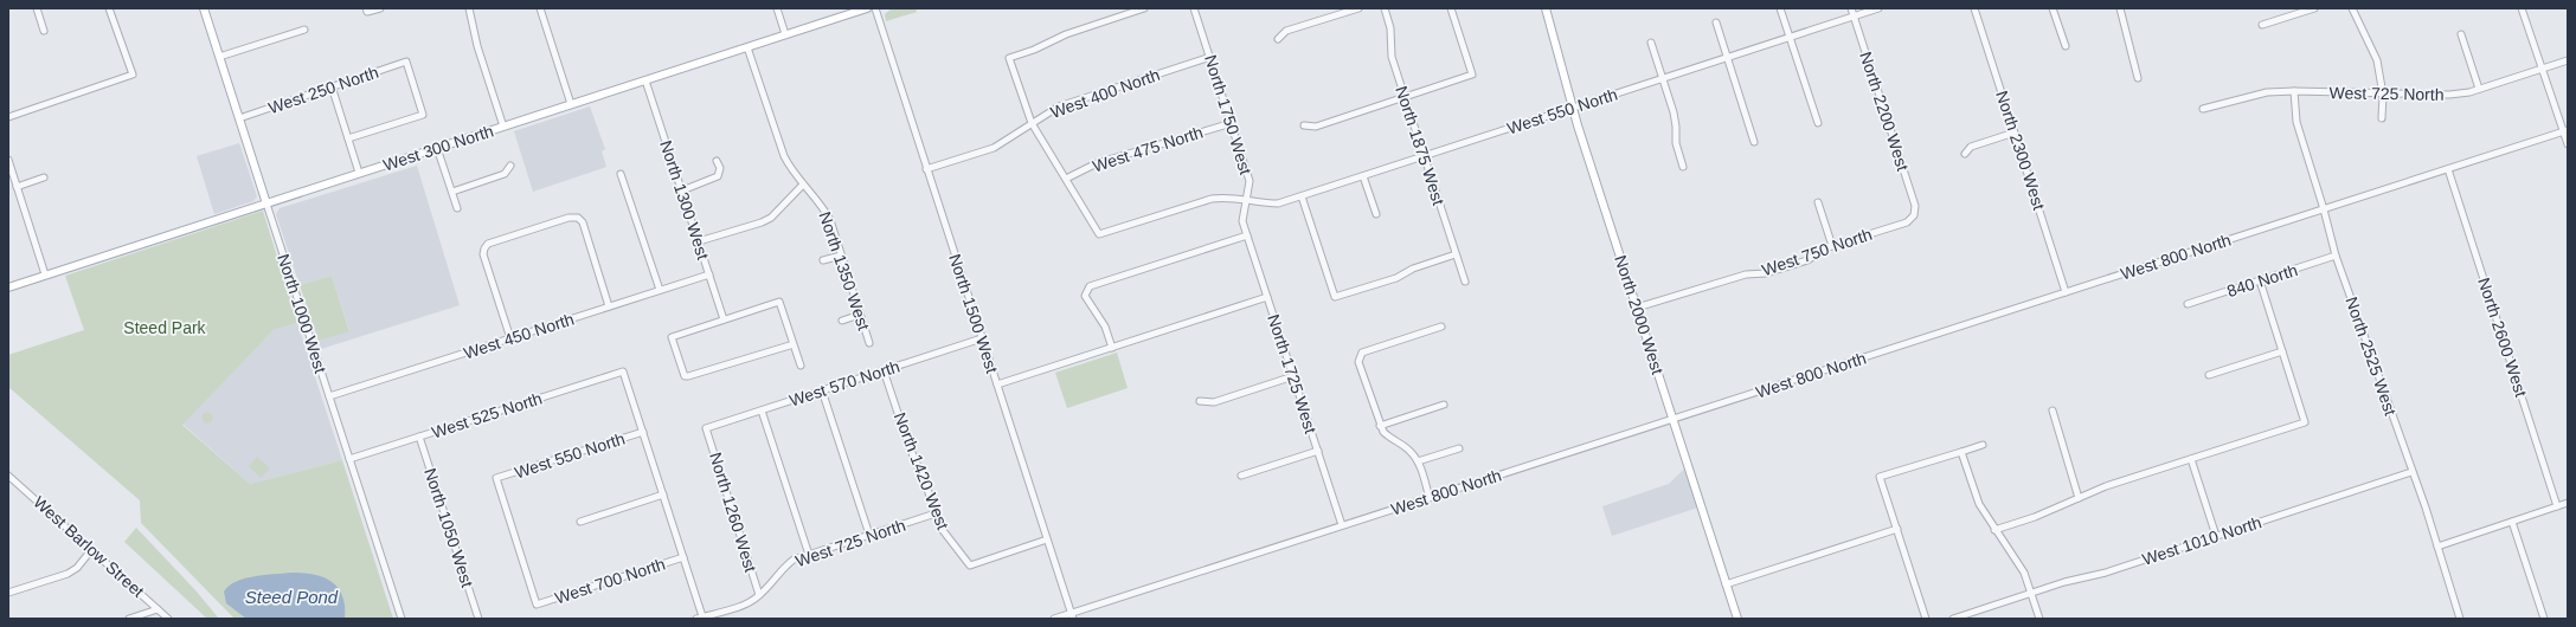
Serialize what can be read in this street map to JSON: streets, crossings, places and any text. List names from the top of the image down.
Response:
{
  "streets": {
    "main road": ["West 300 North", "North 1000 West", "North 2000 West"],
    "street": [
      "West 250 North",
      "West 400 North",
      "West 725 North",
      "West 550 North",
      "North 2200 West",
      "North 1750 West",
      "North 1875 West",
      "West 475 North",
      "North 2300 West",
      "North 1300 West",
      "West 750 North",
      "West 800 North",
      "North 1350 West",
      "840 North",
      "North 1500 West",
      "West 450 North",
      "North 2600 West",
      "North 2525 West",
      "North 1725 West",
      "West 570 North",
      "West 525 North",
      "North 1420 West",
      "North 1260 West",
      "North 1050 West",
      "West 1010 North",
      "West Barlow Street",
      "West 700 North"
    ]
  },
  "crossings": [
    ["West 250 North", "North 1000 West"],
    ["West 400 North", "North 1750 West"],
    ["West 400 North", "North 1500 West"],
    ["West 725 North", "North 2525 West"],
    ["West 725 North", "North 1420 West"],
    ["West 725 North", "North 1260 West"],
    ["West 550 North", "North 2200 West"],
    ["West 550 North", "North 1750 West"],
    ["West 550 North", "North 1875 West"],
    ["West 550 North", "North 2000 West"],
    ["West 550 North", "West 525 North"],
    ["West 550 North", "West 700 North"],
    ["North 2200 West", "West 750 North"],
    ["North 1750 West", "West 475 North"],
    ["North 1750 West", "North 1725 West"],
    ["West 300 North", "North 1300 West"],
    ["West 300 North", "North 1350 West"],
    ["West 300 North", "North 1000 West"],
    ["North 2300 West", "West 800 North"],
    ["North 1300 West", "West 450 North"],
    ["West 750 North", "North 2000 West"],
    ["West 800 North", "North 1500 West"],
    ["West 800 North", "North 2000 West"],
    ["West 800 North", "North 2600 West"],
    ["West 800 North", "North 2525 West"],
    ["West 800 North", "North 1725 West"],
    ["840 North", "North 2525 West"],
    ["North 1000 West", "West 450 North"],
    ["North 1000 West", "West 525 North"],
    ["North 1500 West", "West 570 North"],
    ["North 1500 West", "North 1420 West"],
    ["North 2525 West", "West 1010 North"],
    ["West 570 North", "North 1420 West"],
    ["West 570 North", "North 1260 West"],
    ["West 525 North", "North 1050 West"]
  ],
  "water": ["Steed Pond"],
  "parks": ["Steed Park"]
}
